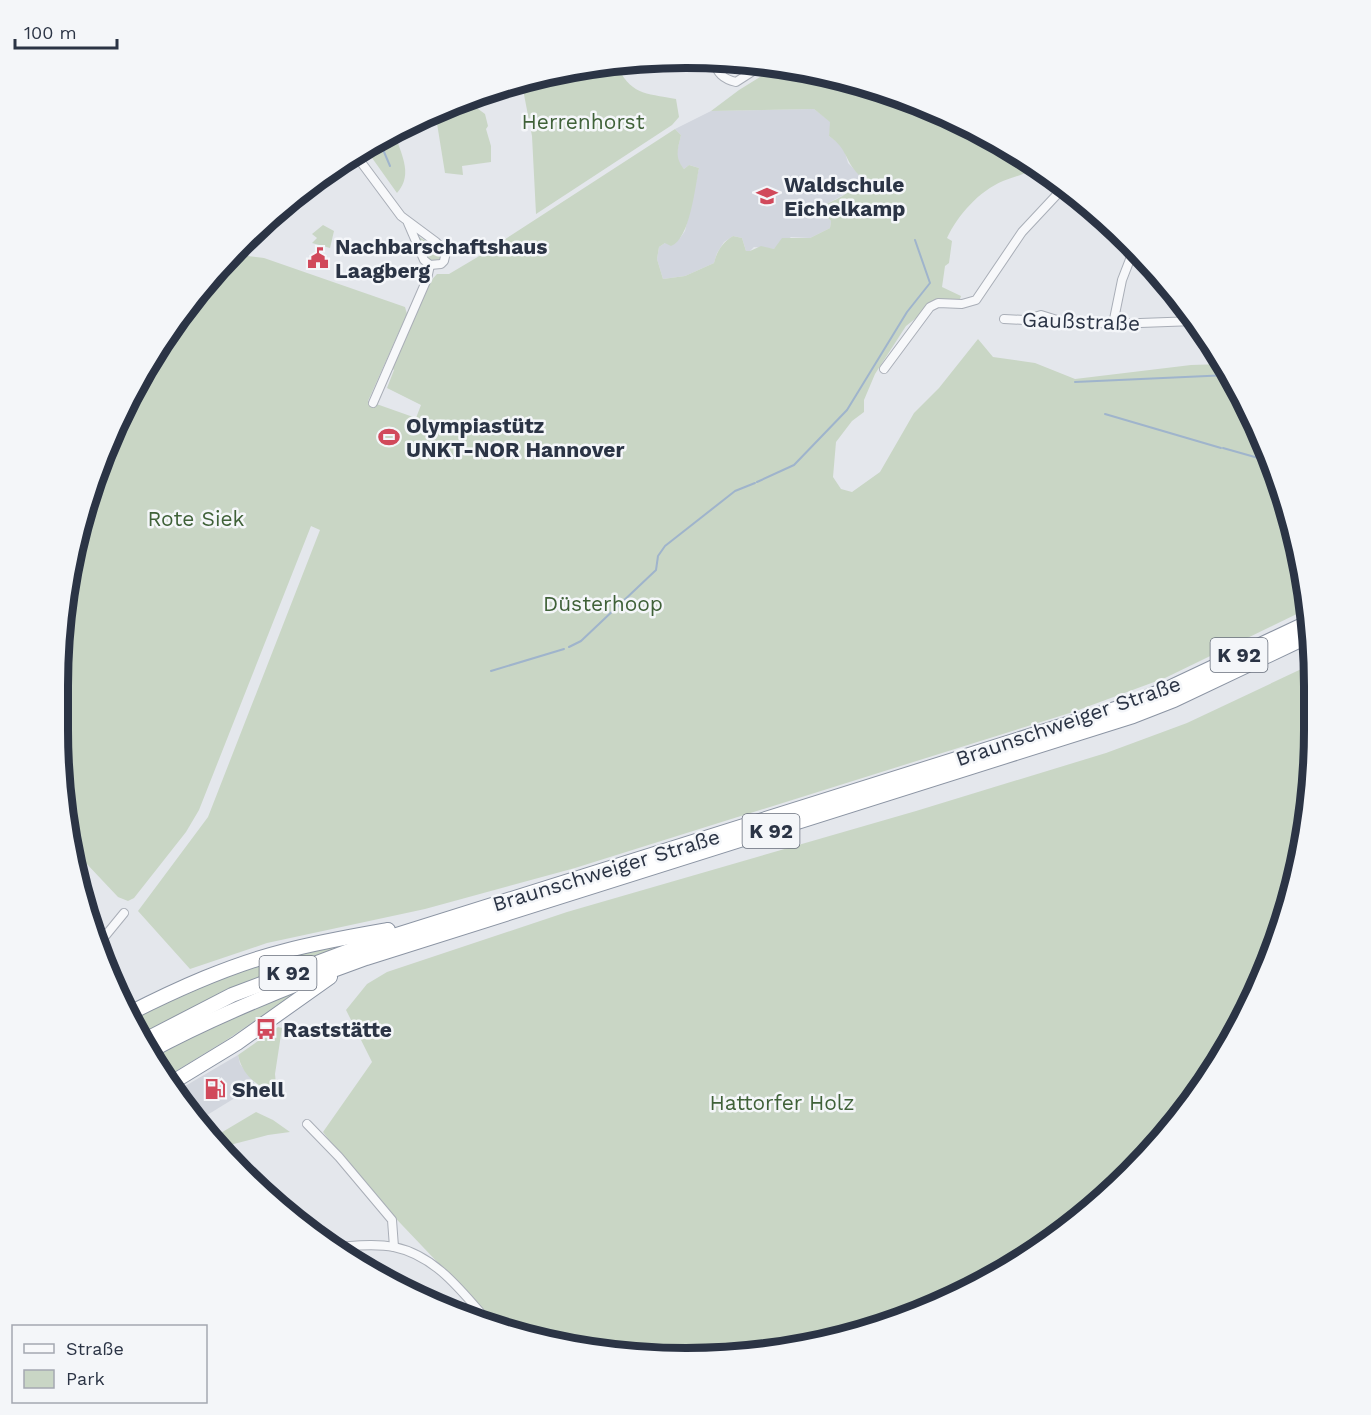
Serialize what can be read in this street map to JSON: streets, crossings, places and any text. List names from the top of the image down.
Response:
{
  "streets": {
    "highway": ["K 92", "Braunschweiger Straße"],
    "street": ["Gaußstraße"]
  },
  "parks": [
    "Herrenhorst",
    "Rote Siek",
    "Düsterhoop",
    "Hattorfer Holz"
  ],
  "places": {
    "school or university": ["Waldschule Eichelkamp"],
    "public building": ["Nachbarschaftshaus Laagberg"],
    "sports": ["Olympiastütz UNKT-NOR Hannover"],
    "bus stop": ["Raststätte"],
    "fuel station": ["Shell"]
  },
  "legend": ["Straße", "Park"],
  "scale_bar": "100 m"
}
